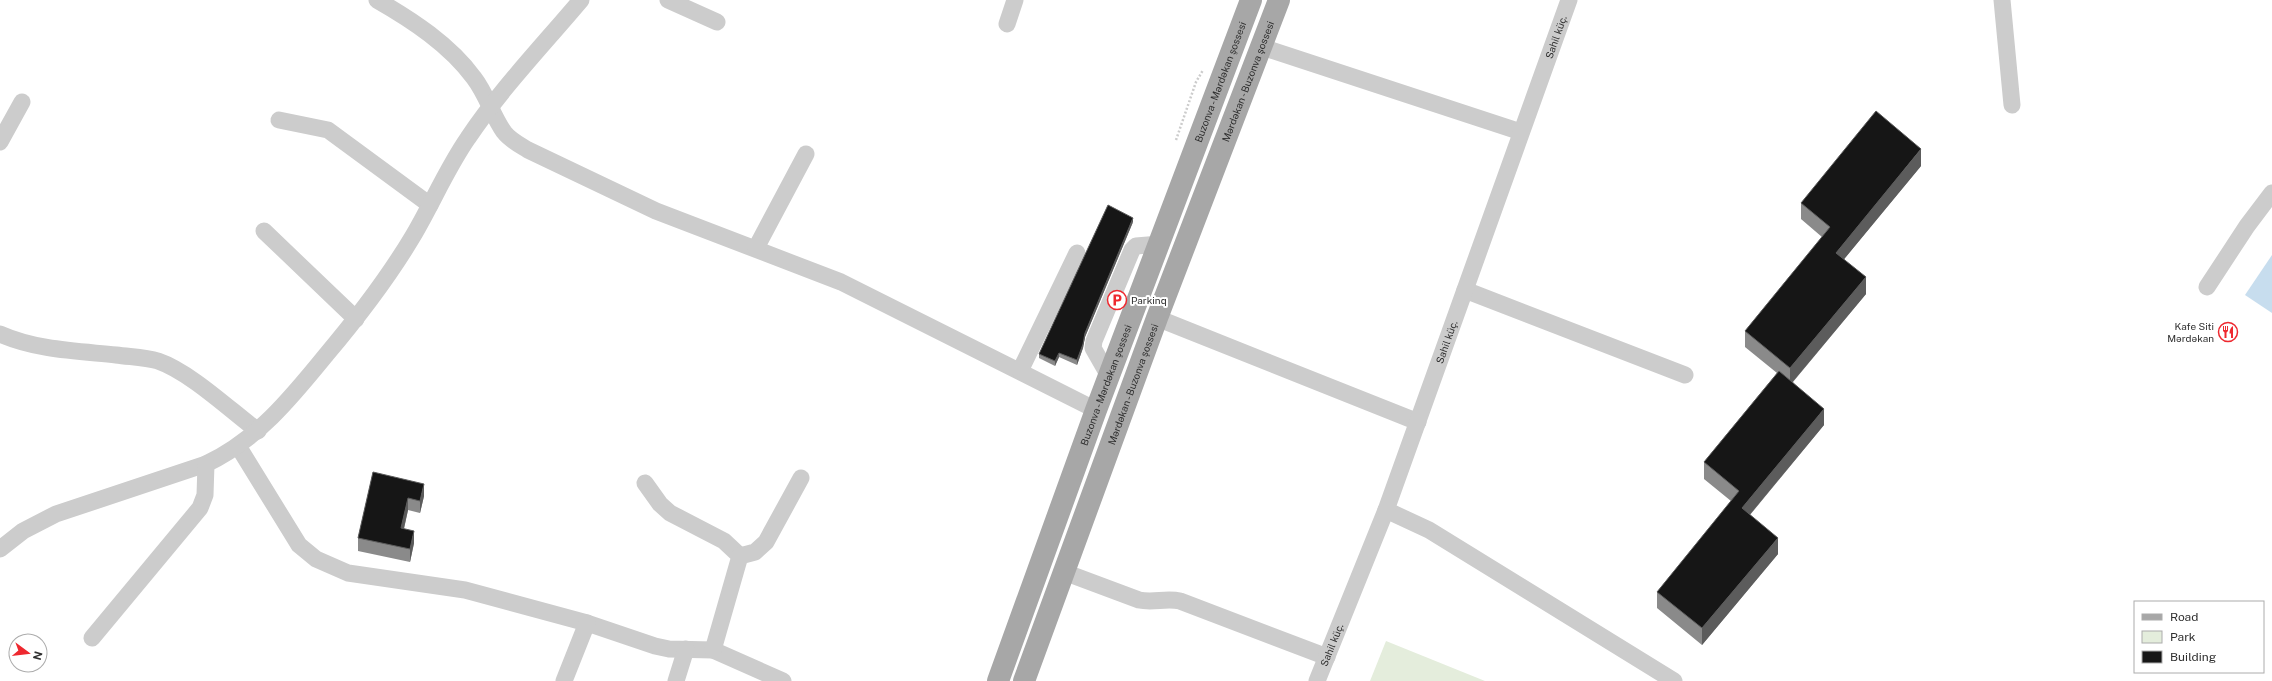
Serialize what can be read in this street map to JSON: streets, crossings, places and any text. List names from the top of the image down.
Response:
{
  "streets": {
    "main road": ["Buzonva - Mərdəkan şossesi", "Mərdəkan - Buzonva şossesi"],
    "street": ["Sahil küç."]
  },
  "places": {
    "parking": ["Parkinq"],
    "restaurant": ["Kafe Siti Mərdəkan"]
  },
  "legend": ["Road", "Park", "Building"],
  "north": "right"
}
